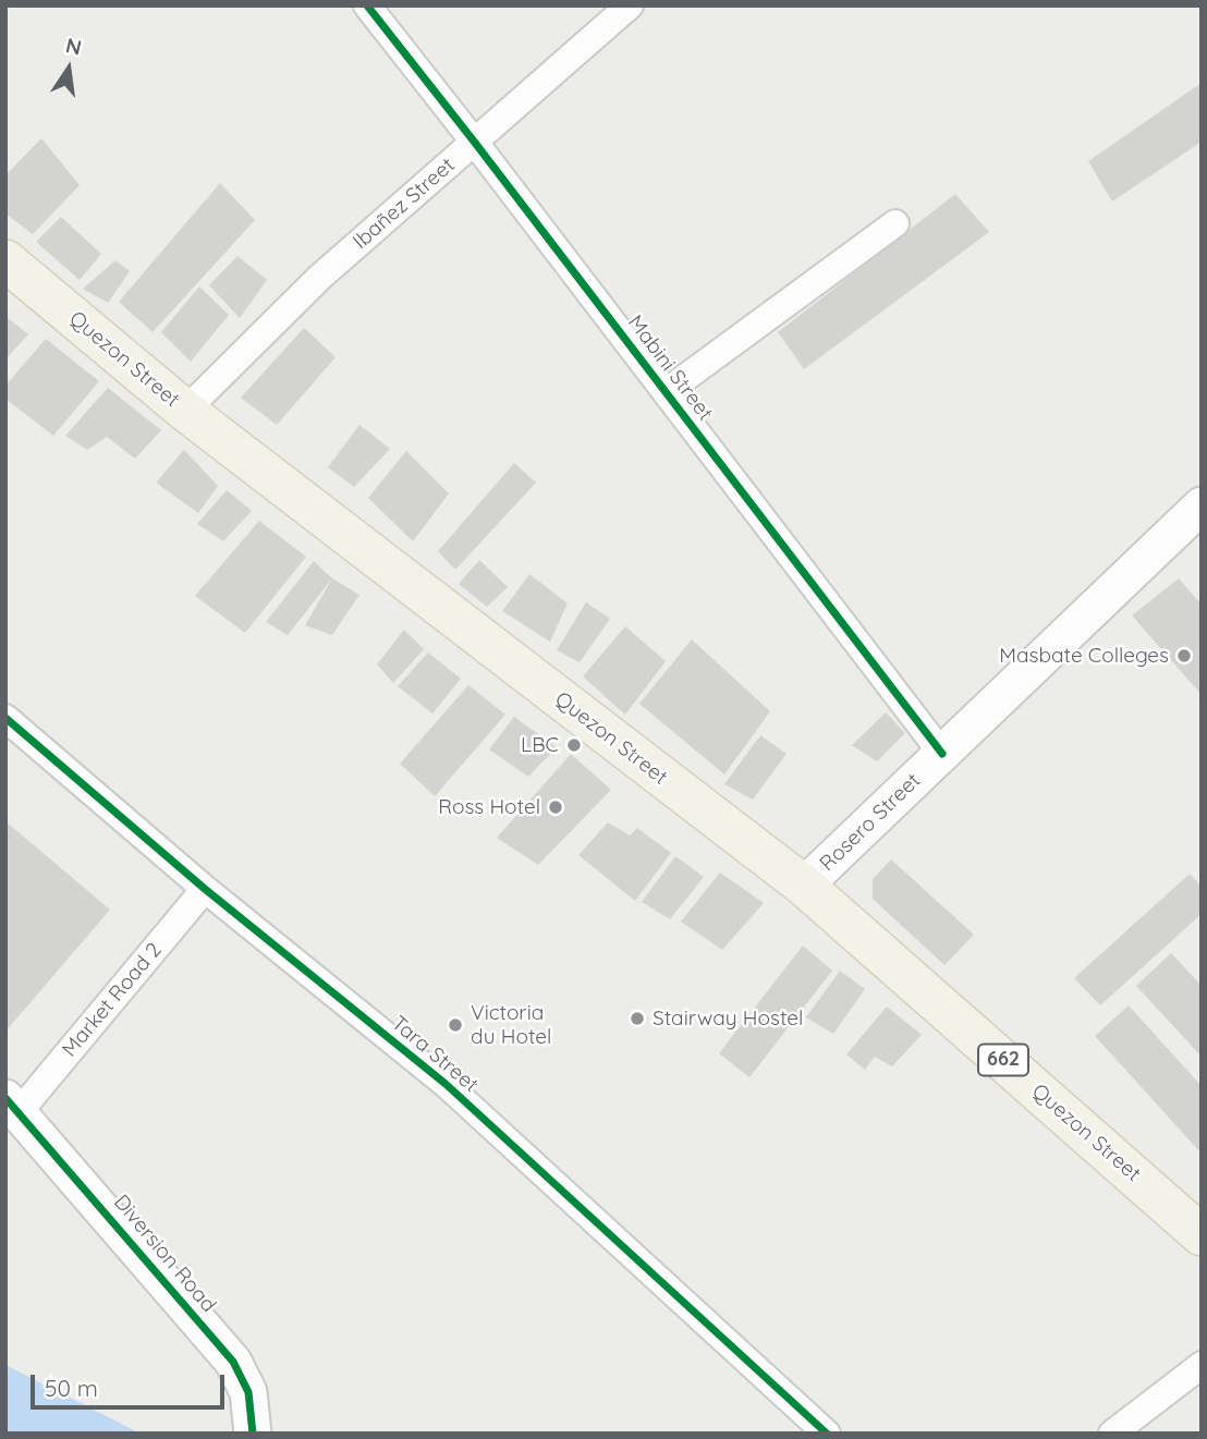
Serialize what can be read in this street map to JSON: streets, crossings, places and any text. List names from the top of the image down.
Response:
{
  "streets": {
    "main road": [
      "Quezon Street",
      "Rosero Street",
      "662",
      "Diversion Road"
    ],
    "street": [
      "Ibañez Street",
      "Mabini Street",
      "Market Road 2",
      "Tara Street"
    ]
  },
  "crossings": [
    ["Ibañez Street", "Quezon Street"],
    ["Ibañez Street", "Mabini Street"],
    ["Quezon Street", "Rosero Street"],
    ["Mabini Street", "Rosero Street"],
    ["Market Road 2", "Tara Street"],
    ["Market Road 2", "Diversion Road"]
  ],
  "places": [
    "Masbate Colleges",
    "LBC",
    "Ross Hotel",
    "Stairway Hostel",
    "Victoria du Hotel"
  ],
  "scale_bar": "50 m",
  "north": "top"
}
